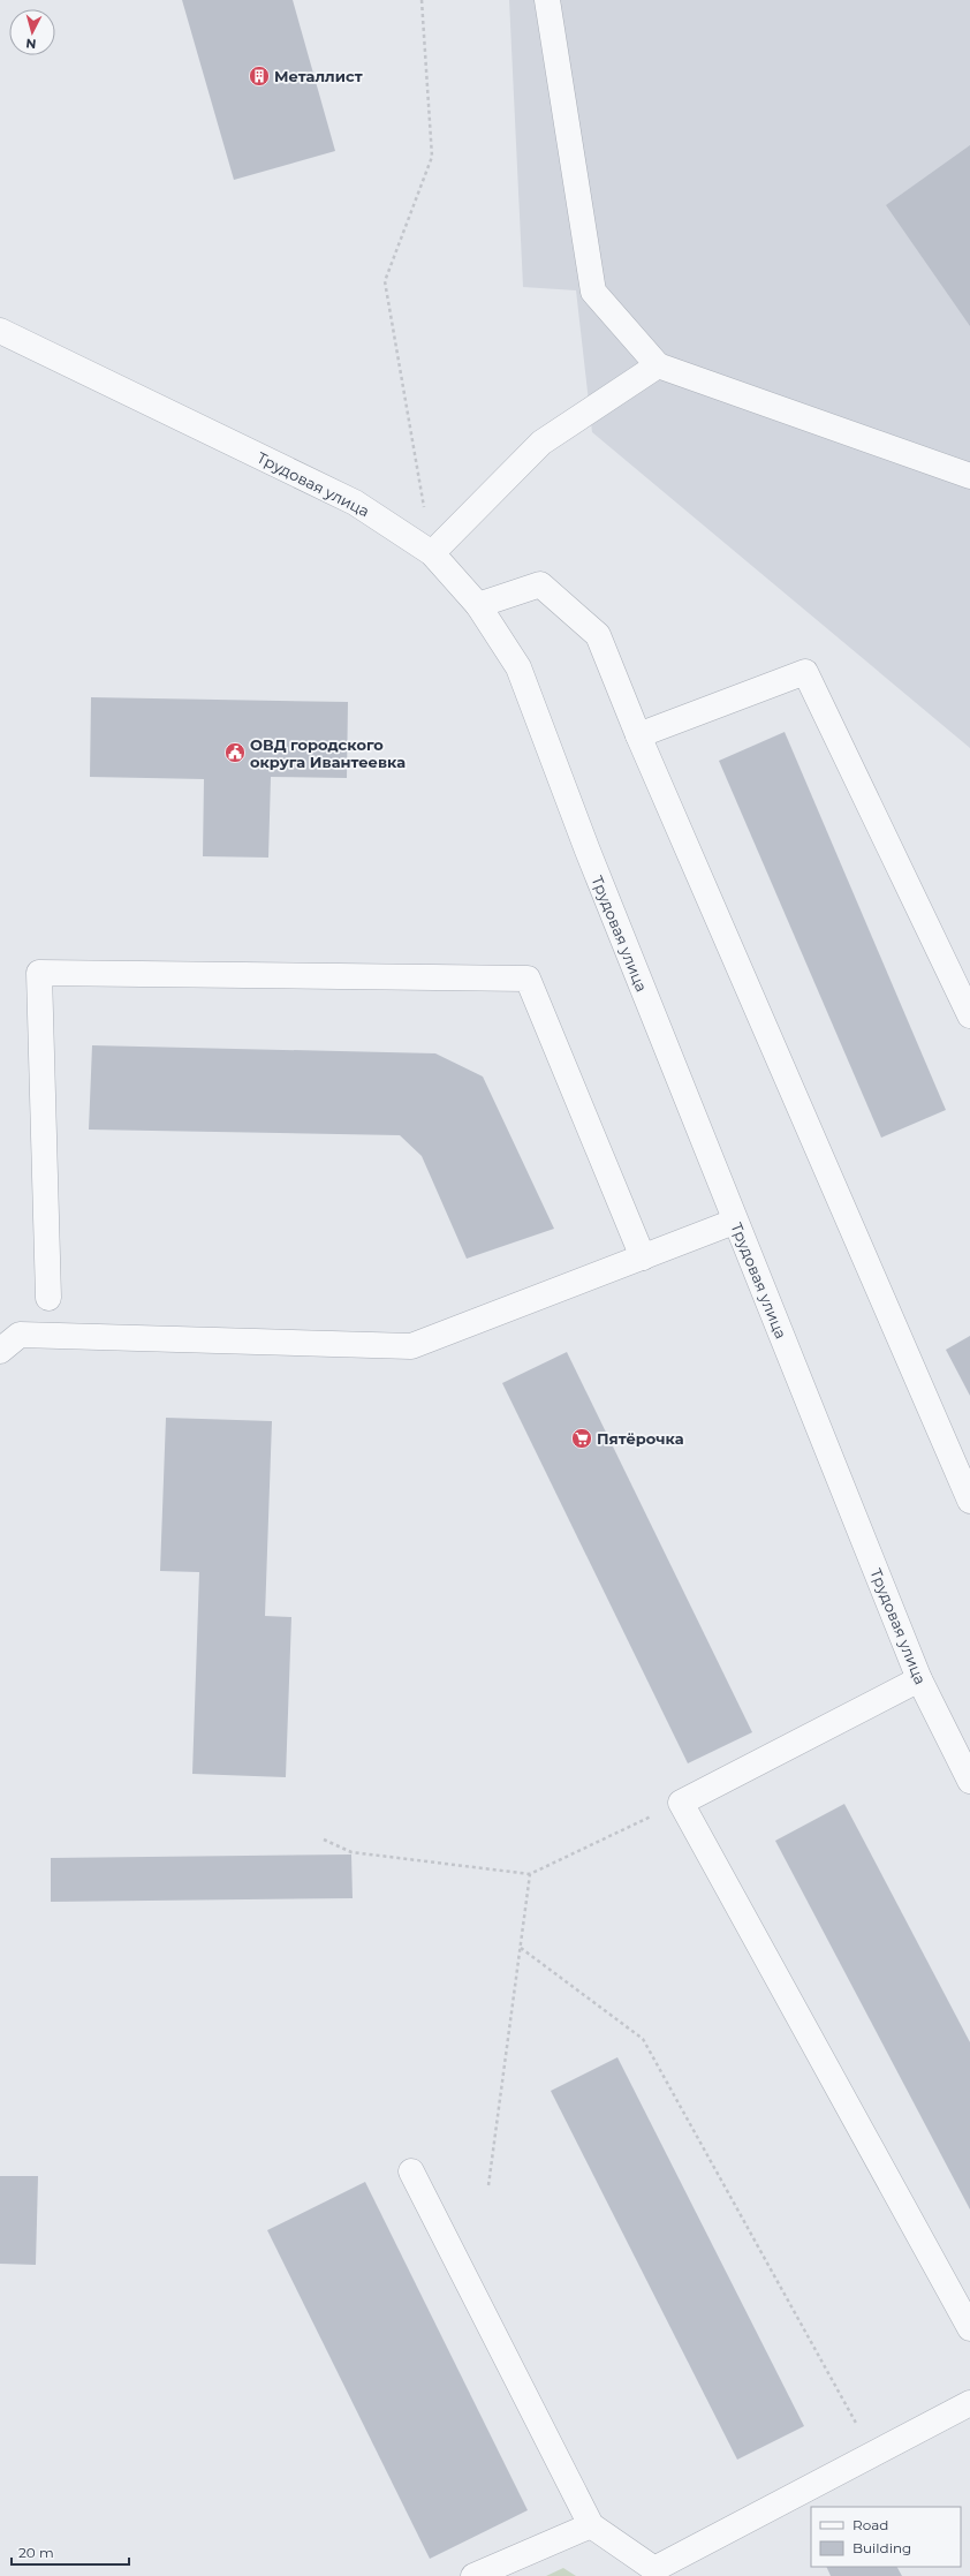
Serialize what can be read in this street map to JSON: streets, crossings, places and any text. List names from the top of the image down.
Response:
{
  "streets": {
    "street": ["Трудовая улица"]
  },
  "places": {
    "building": ["Металлист"],
    "public building": ["ОВД городского округа Ивантеевка"],
    "supermarket": ["Пятёрочка"]
  },
  "legend": ["Road", "Building"],
  "scale_bar": "20 m",
  "north": "bottom"
}
